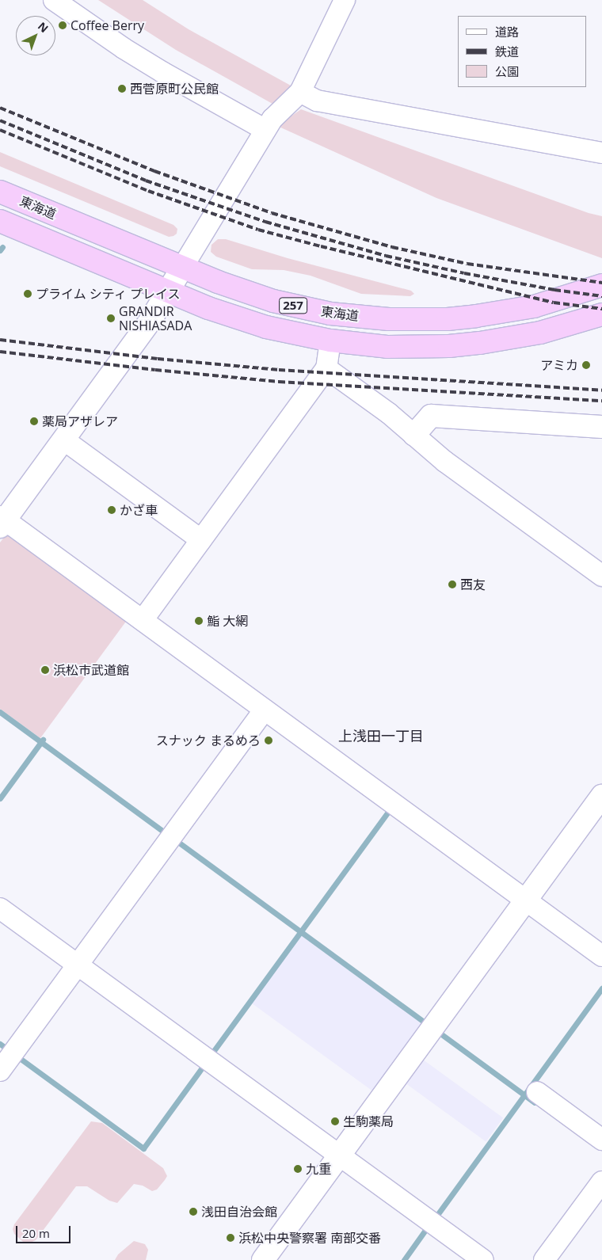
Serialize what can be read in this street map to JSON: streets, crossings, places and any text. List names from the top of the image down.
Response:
{
  "streets": {
    "highway": ["東海道", "257"]
  },
  "districts": ["上浅田一丁目"],
  "places": [
    "Coffee Berry",
    "西菅原町公民館",
    "プライム シティ プレイス",
    "GRANDIR NISHIASADA",
    "アミカ",
    "薬局アザレア",
    "かざ車",
    "西友",
    "鮨 大網",
    "浜松市武道館",
    "スナック まるめろ",
    "生駒薬局",
    "九重",
    "浅田自治会館",
    "浜松中央警察署 南部交番"
  ],
  "legend": ["道路", "鉄道", "公園"],
  "scale_bar": "20 m",
  "north": "top right"
}
